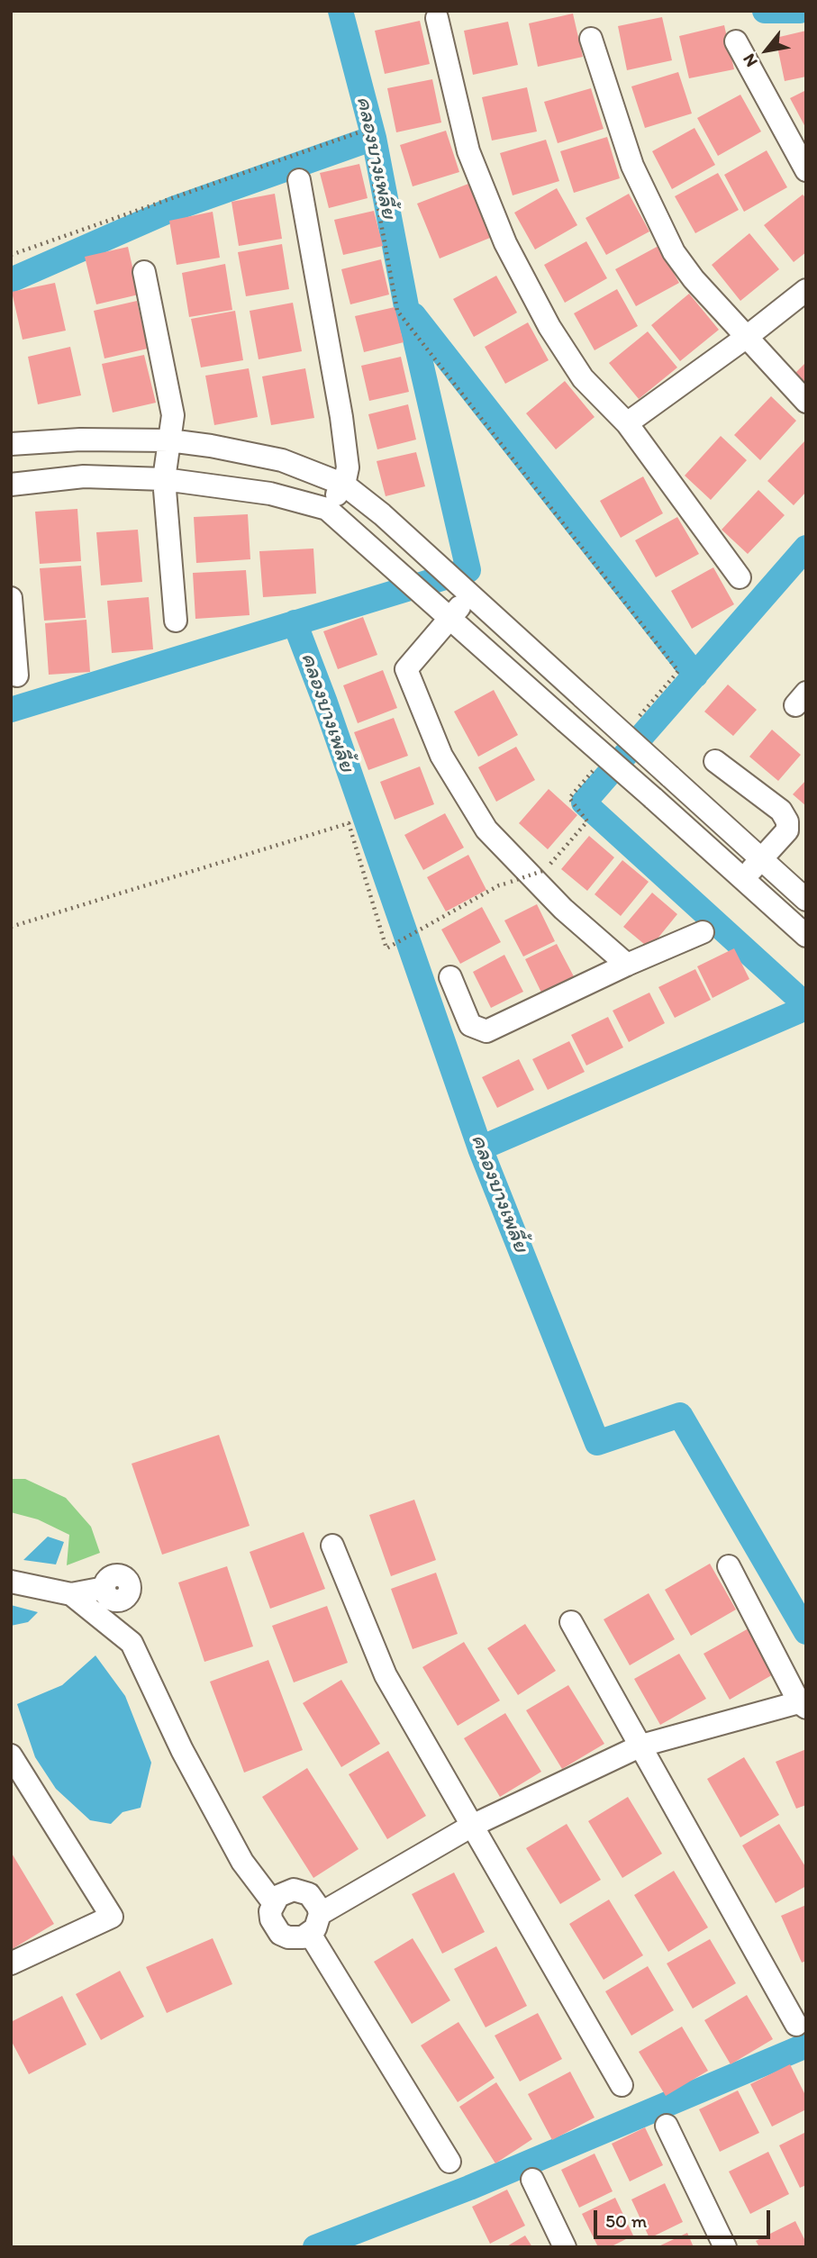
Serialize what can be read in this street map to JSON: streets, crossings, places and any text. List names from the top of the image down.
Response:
{
  "water": ["คลองบางเพลี้ย"],
  "scale_bar": "50 m",
  "north": "bottom left"
}
